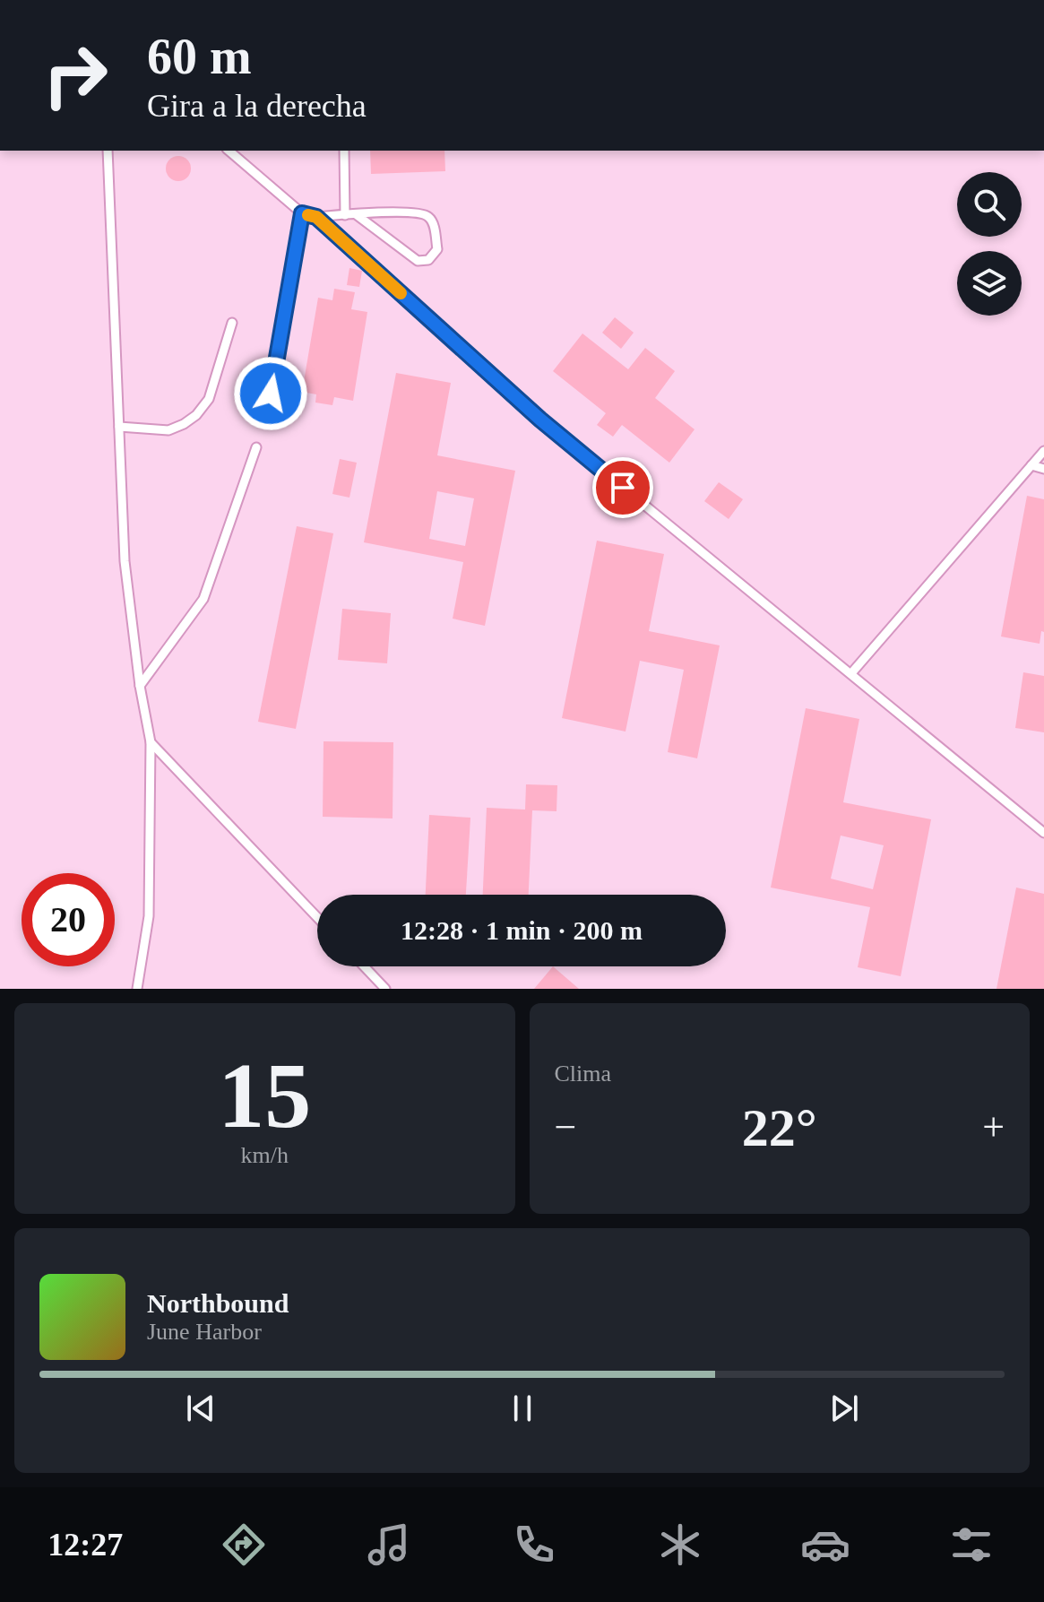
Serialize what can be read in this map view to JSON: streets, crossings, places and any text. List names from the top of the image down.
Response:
{
  "page": {
    "turn": ["60 m", "Gira a la derecha"],
    "limit": "20",
    "trip": "12:28 · 1 min · 200 m",
    "tile": [
      ["15", "km/h"],
      "Clima"
    ],
    "heat": ["−", "22°", "+"],
    "song": ["Northbound", "June Harbor"],
    "tabs": "12:27"
  }
}
